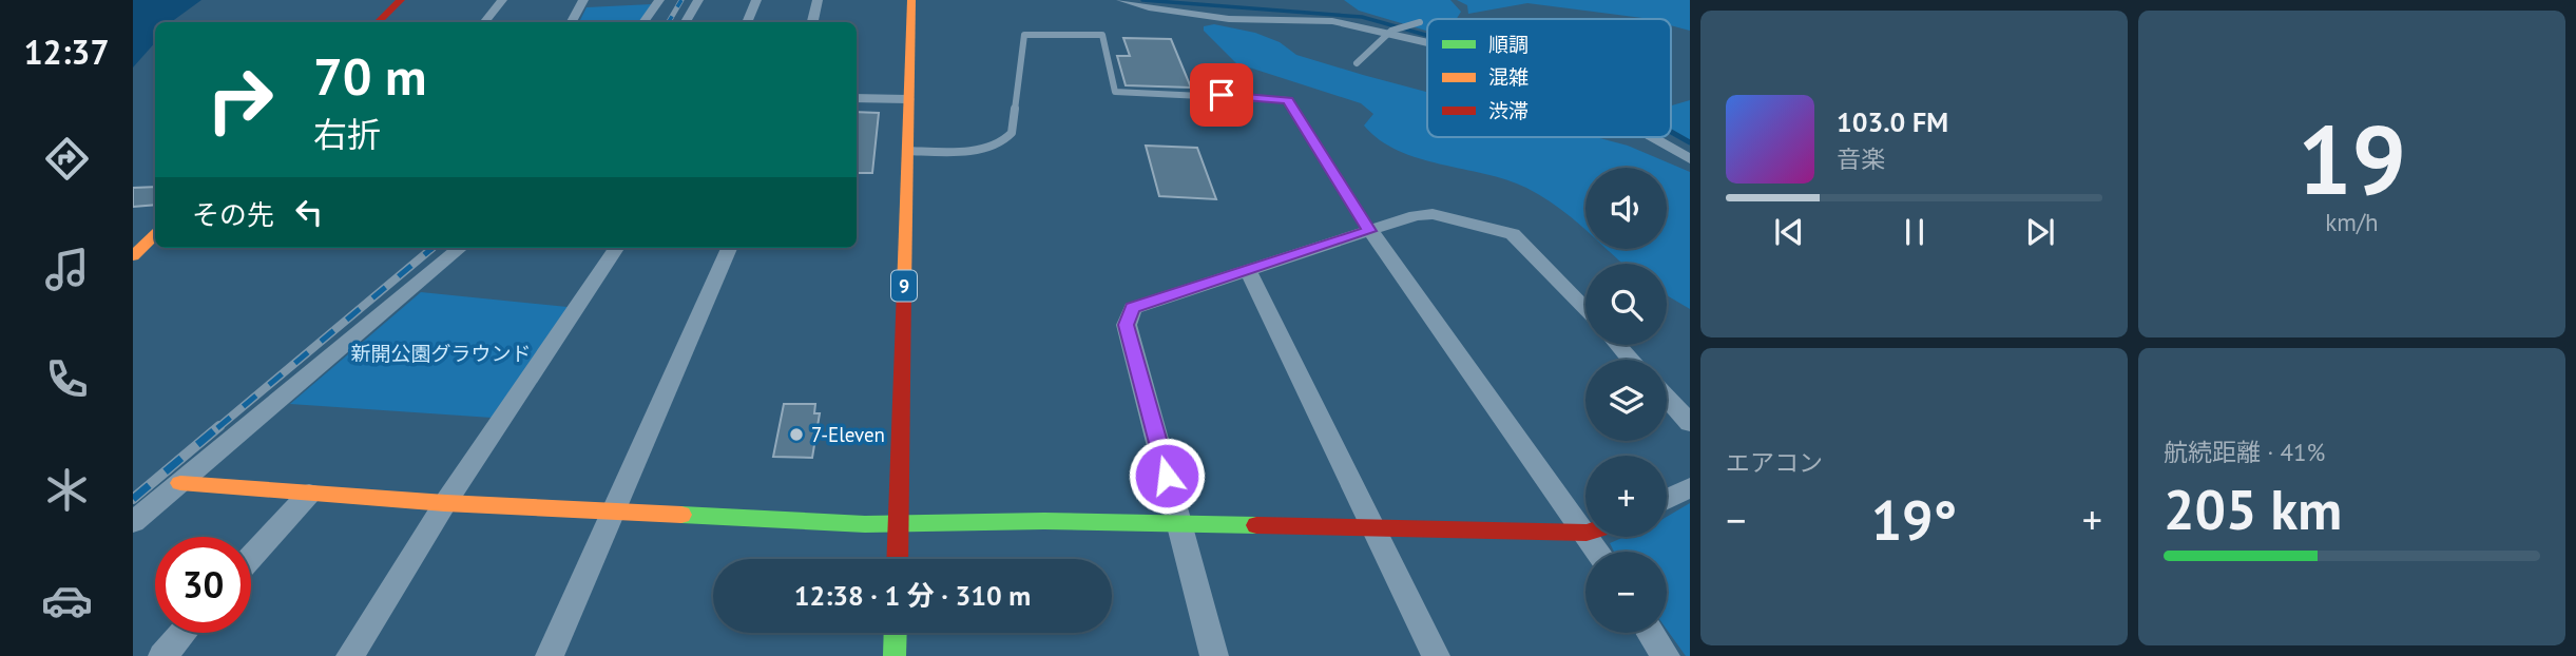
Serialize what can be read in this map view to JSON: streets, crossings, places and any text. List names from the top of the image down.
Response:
{
  "streets": {
    "main road": ["9"]
  },
  "parks": ["新開公園グラウンド"],
  "places": ["7-Eleven"],
  "legend": ["順調", "混雑", "渋滞"],
  "page": {
    "tabs": "12:37",
    "tile": [
      ["19", "km/h"],
      "エアコン",
      ["航続距離 · 41%", "205 km"]
    ],
    "turn": ["70 m", "右折"],
    "song": ["103.0 FM", "音楽"],
    "map_buttons": ["+", "−"],
    "then": "その先",
    "heat": ["−", "19°", "+"],
    "limit": "30",
    "trip": "12:38 · 1 分 · 310 m"
  }
}
